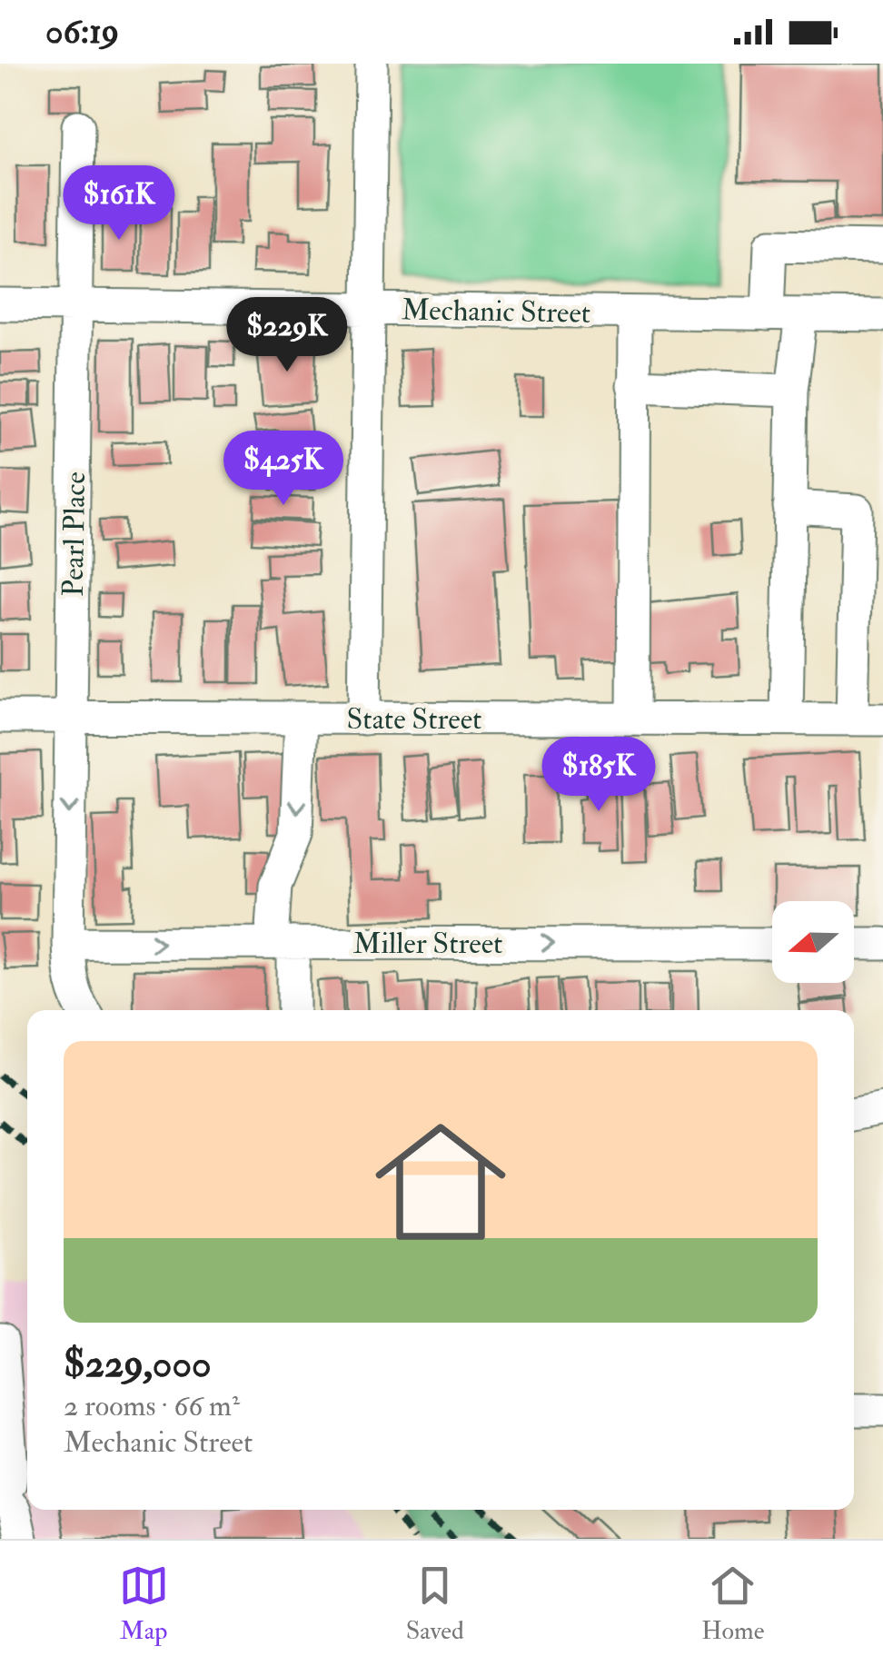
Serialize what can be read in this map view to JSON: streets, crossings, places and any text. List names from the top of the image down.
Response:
{
  "streets": {
    "street": [
      "Mechanic Street",
      "Pearl Place",
      "State Street",
      "Miller Street"
    ]
  },
  "crossings": [
    ["Mechanic Street", "Pearl Place"],
    ["Pearl Place", "State Street"],
    ["Pearl Place", "Miller Street"]
  ],
  "one_way": ["Miller Street"],
  "north": "left",
  "page": {
    "status": "06:19",
    "price": [
      "$161K",
      "$229K",
      "$425K",
      "$185K"
    ],
    "list": [
      {
        "name": "$229,000",
        "note": "2 rooms · 66 m² · Mechanic Street"
      }
    ],
    "tabs": ["Map", "Saved", "Home"]
  }
}
